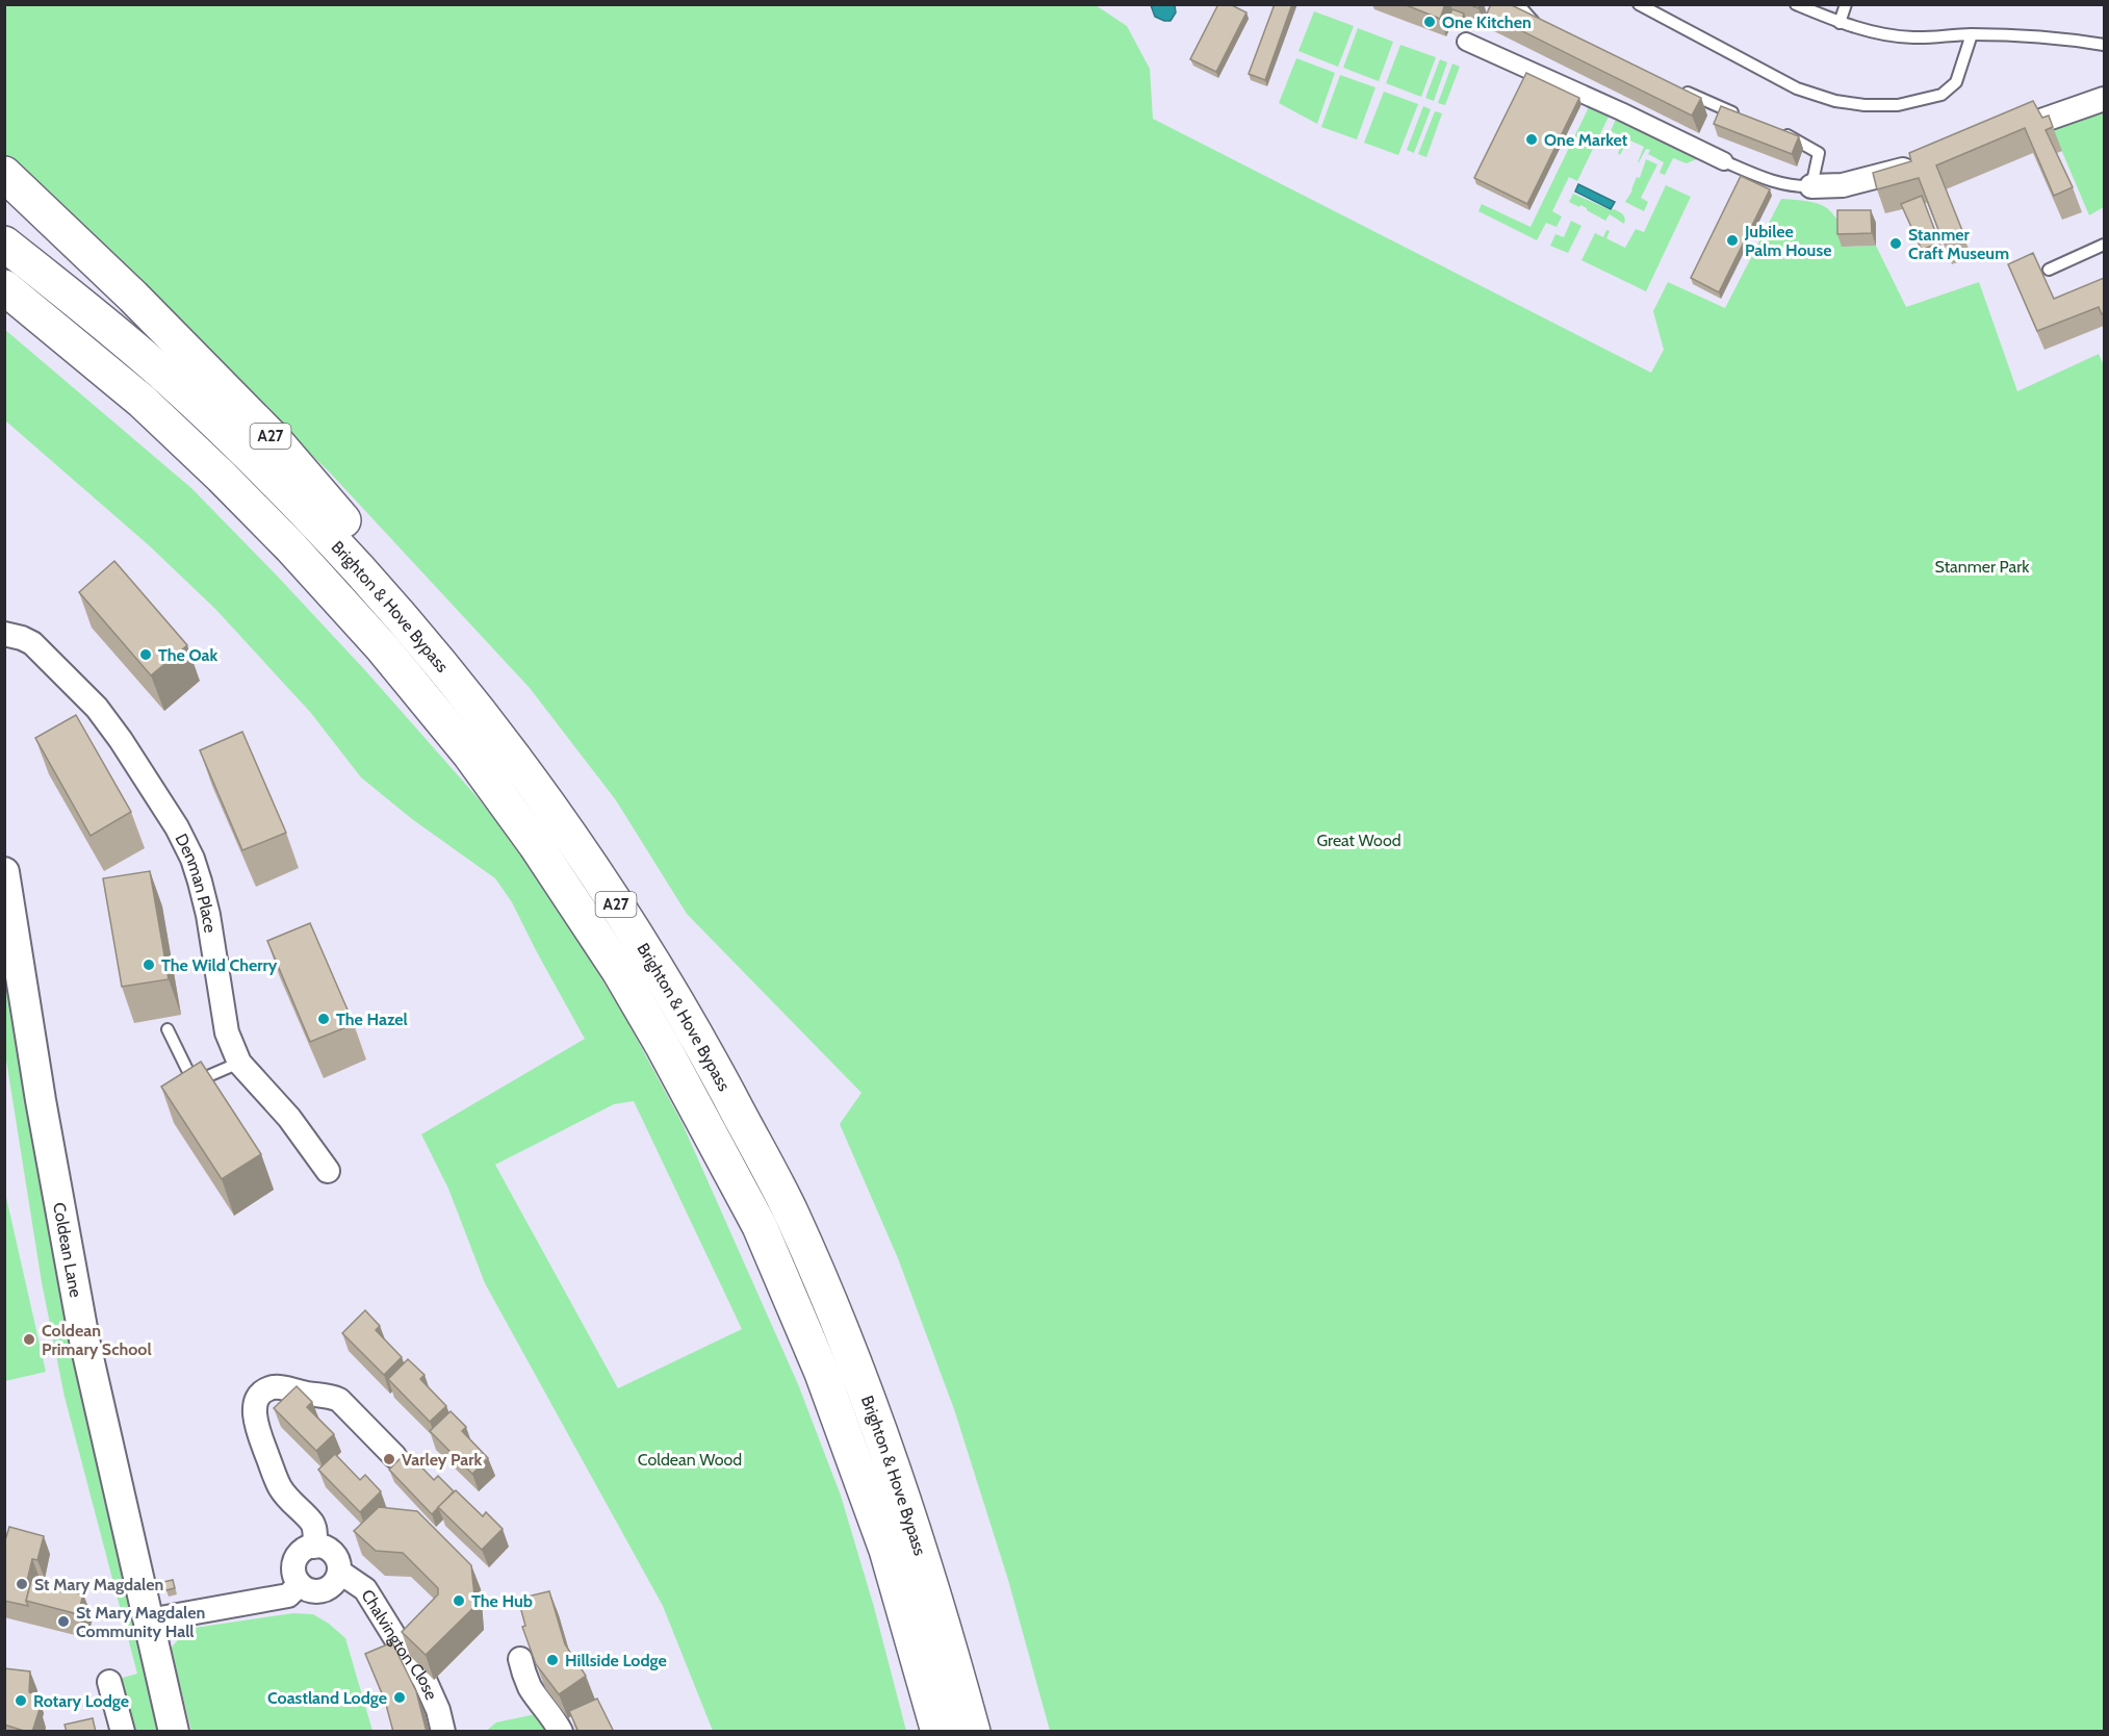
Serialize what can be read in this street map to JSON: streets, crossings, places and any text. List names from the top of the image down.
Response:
{
  "streets": {
    "highway": ["A27", "Brighton & Hove Bypass"],
    "street": ["Denman Place", "Coldean Lane", "Chalvington Close"]
  },
  "crossings": [
    ["A27", "Brighton & Hove Bypass"]
  ],
  "parks": ["Stanmer Park", "Great Wood", "Coldean Wood"],
  "places": [
    "One Kitchen",
    "One Market",
    "Jubilee Palm House",
    "Stanmer Craft Museum",
    "The Oak",
    "The Wild Cherry",
    "The Hazel",
    "Coldean Primary School",
    "Varley Park",
    "St Mary Magdalen",
    "The Hub",
    "St Mary Magdalen Community Hall",
    "Hillside Lodge",
    "Coastland Lodge",
    "Rotary Lodge"
  ]
}
